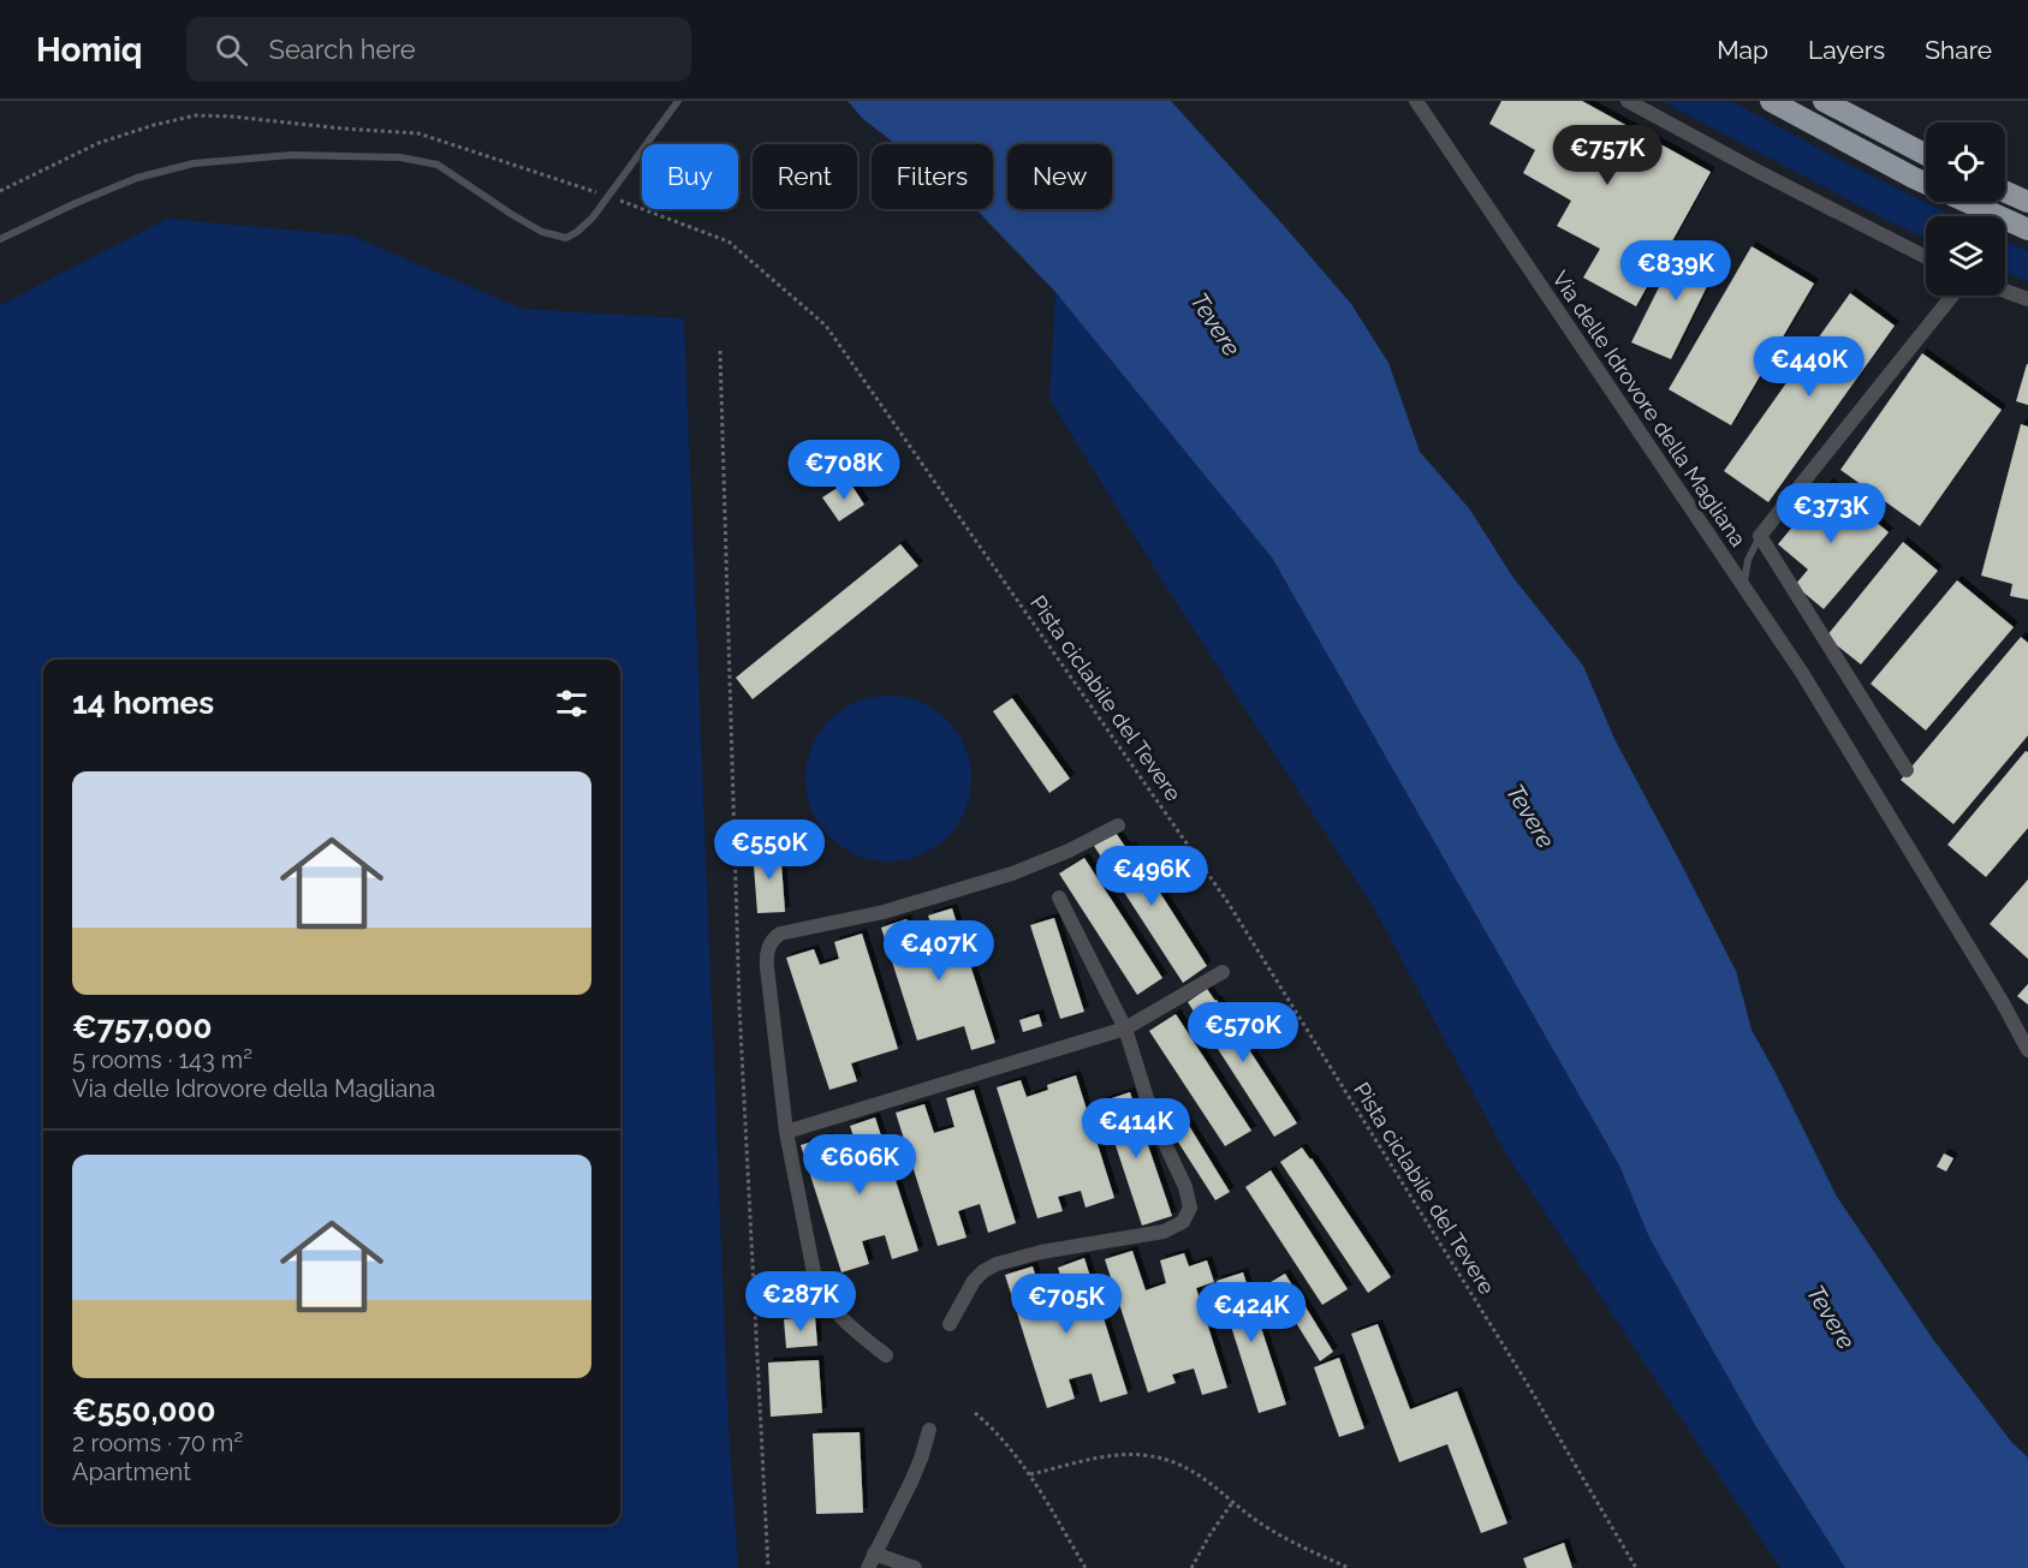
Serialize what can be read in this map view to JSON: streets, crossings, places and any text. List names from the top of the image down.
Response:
{
  "streets": {
    "street": ["Via delle Idrovore della Magliana"],
    "path": ["Pista ciclabile del Tevere"]
  },
  "water": ["Tevere"],
  "page": {
    "header": "Homiq",
    "search": "Search here",
    "nav": ["Map", "Layers", "Share"],
    "price": [
      "€757K",
      "€839K",
      "€440K",
      "€708K",
      "€373K",
      "€550K",
      "€496K",
      "€407K",
      "€570K",
      "€414K",
      "€606K",
      "€287K",
      "€705K",
      "€424K"
    ],
    "chip": [
      "Buy",
      "Rent",
      "Filters",
      "New"
    ],
    "heading": "14 homes",
    "list": [
      {
        "name": "€757,000",
        "note": "5 rooms · 143 m² · Via delle Idrovore della Magliana"
      },
      {
        "name": "€550,000",
        "note": "2 rooms · 70 m² · Apartment"
      }
    ]
  }
}
